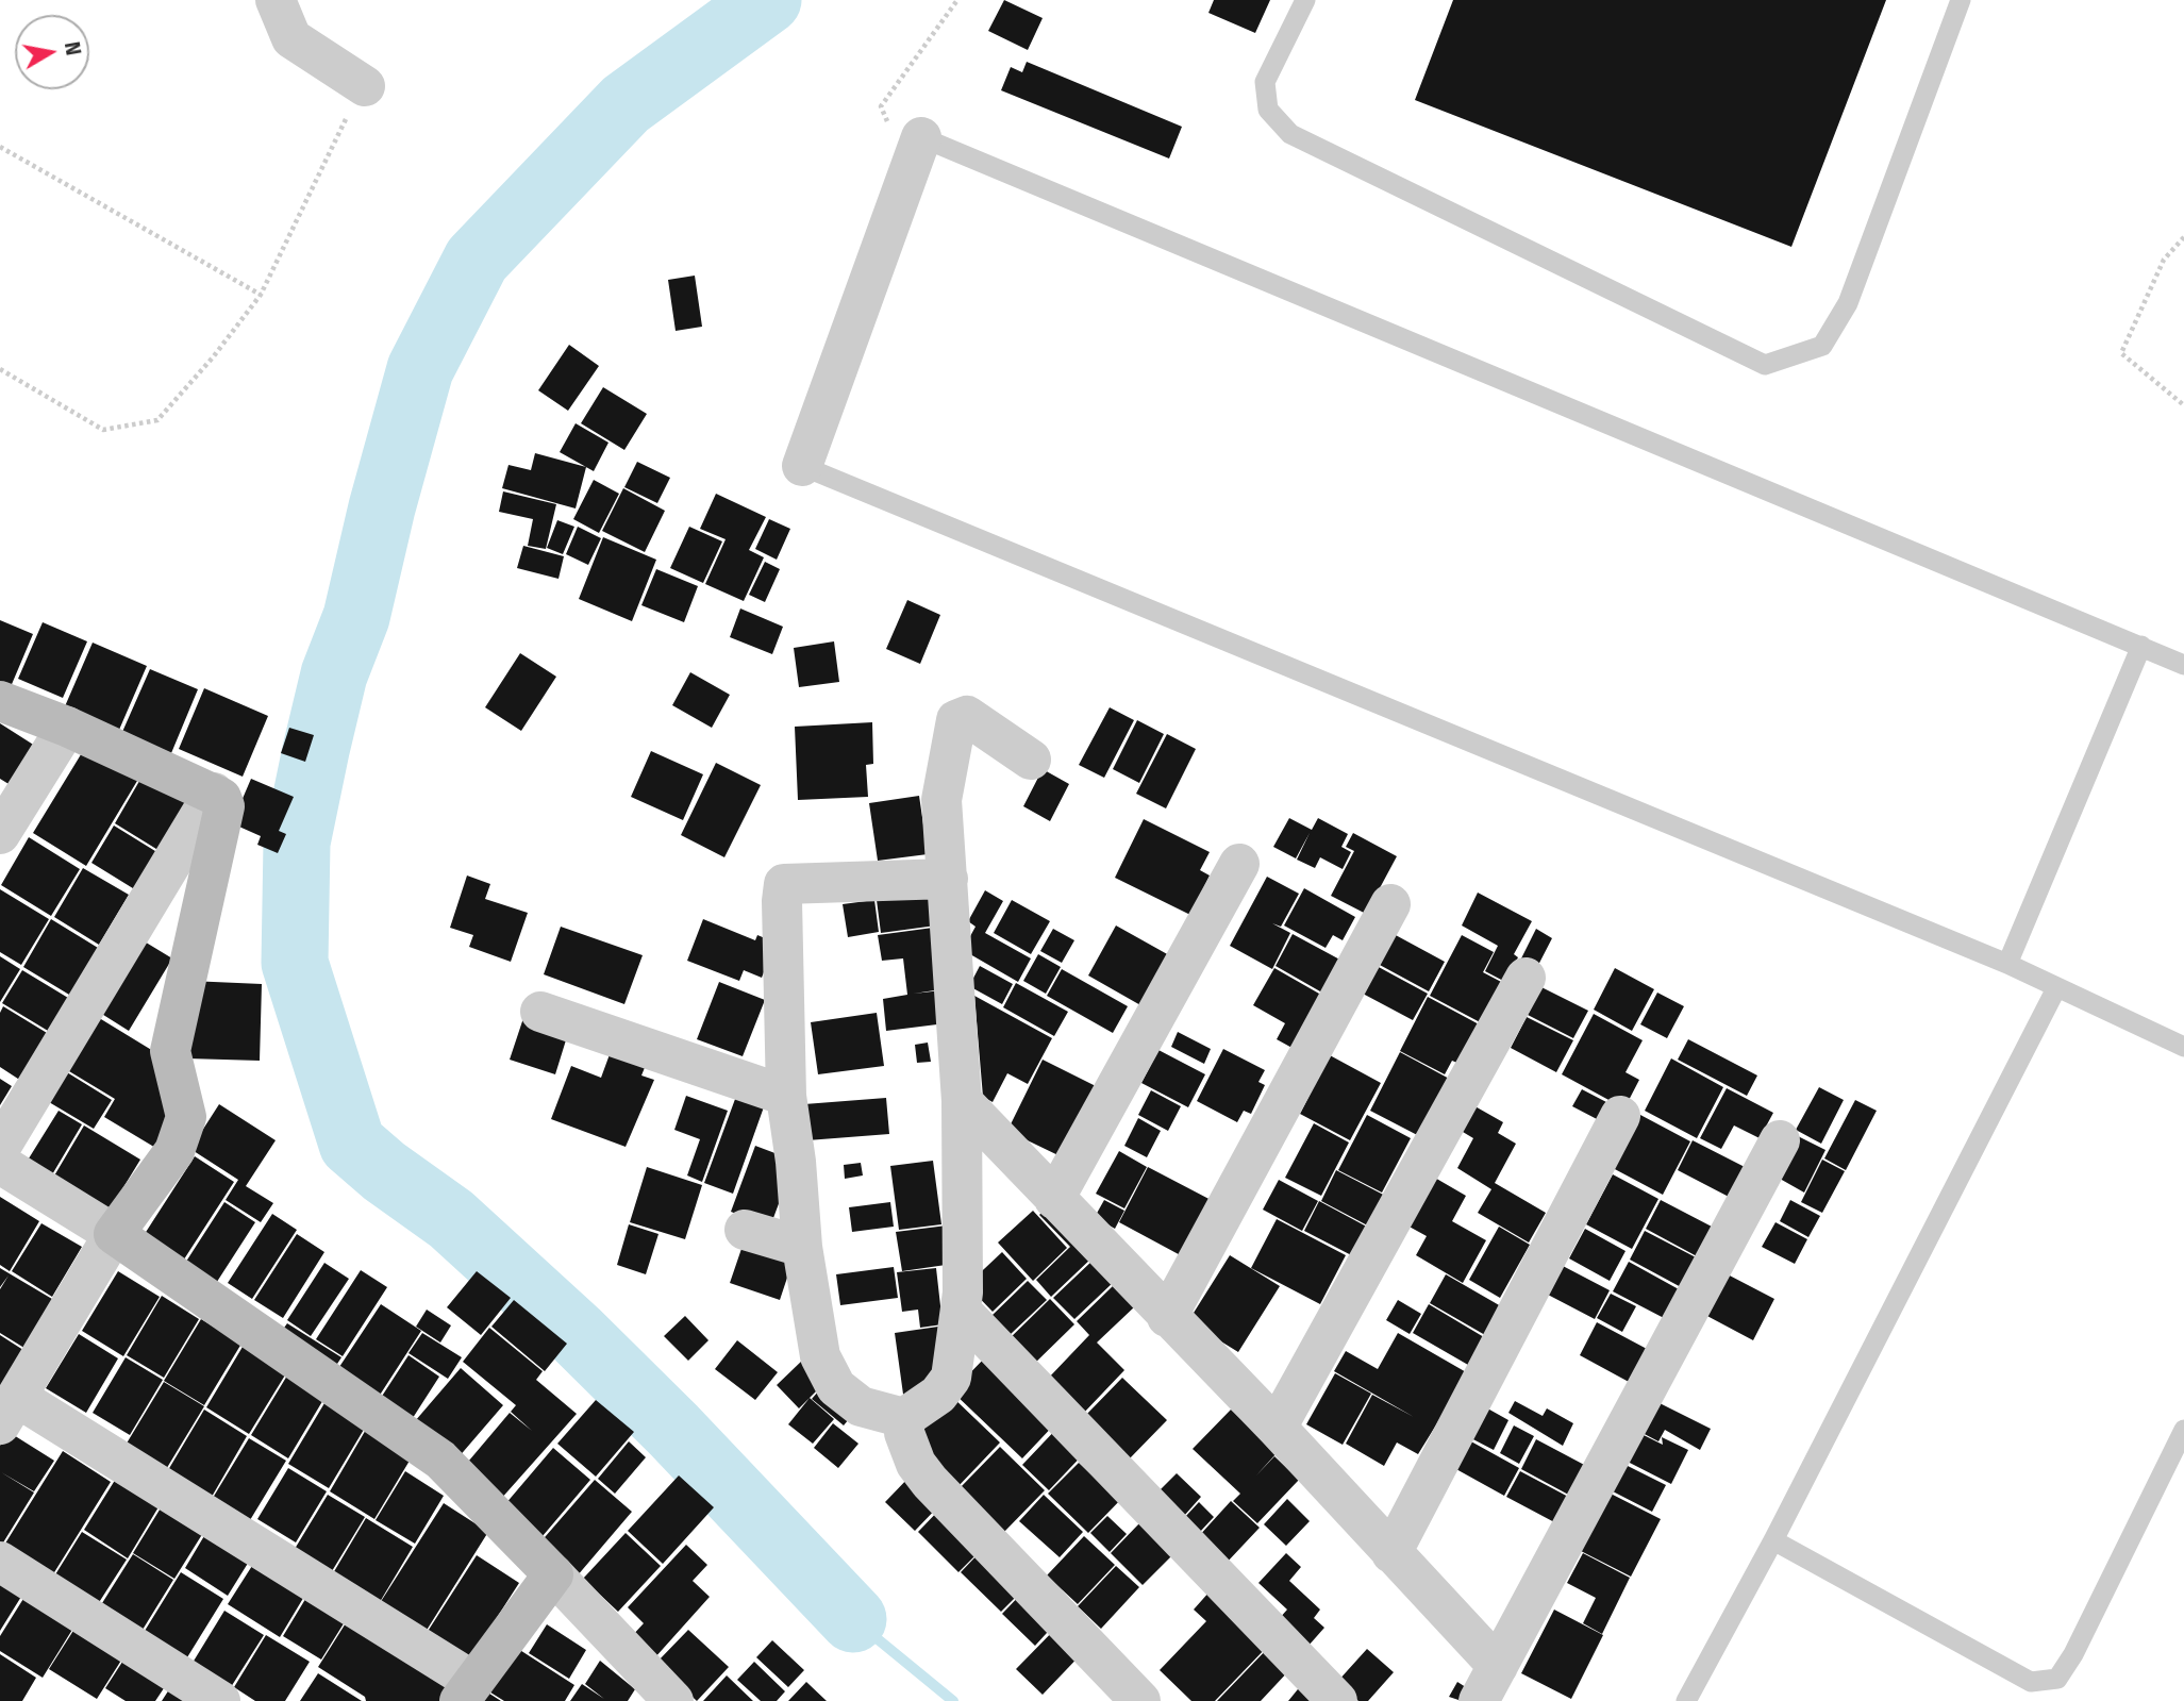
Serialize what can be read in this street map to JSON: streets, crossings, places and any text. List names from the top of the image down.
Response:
{
  "north": "right"
}
